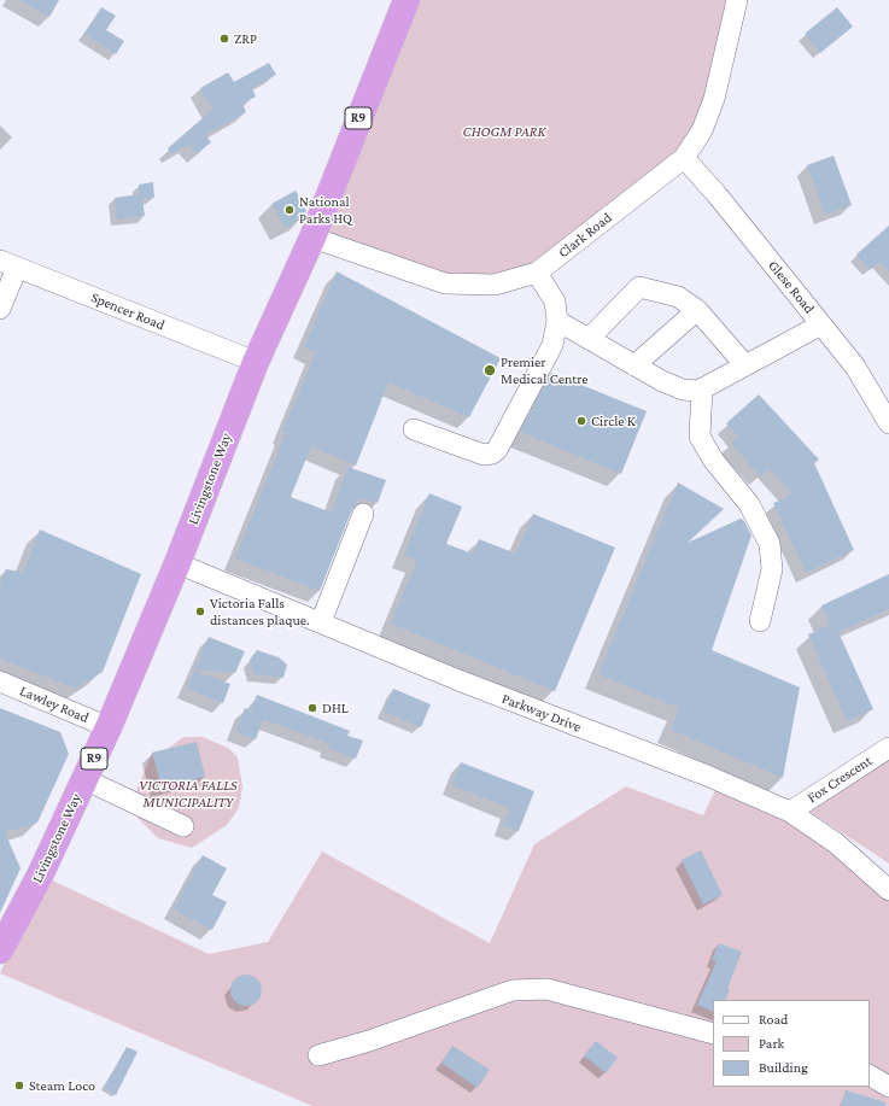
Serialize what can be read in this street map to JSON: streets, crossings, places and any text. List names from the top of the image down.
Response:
{
  "streets": {
    "highway": ["R9", "Livingstone Way"],
    "street": [
      "Clark Road",
      "Glese Road",
      "Spencer Road",
      "Lawley Road",
      "Parkway Drive",
      "Fox Crescent"
    ]
  },
  "crossings": [
    ["Clark Road", "Glese Road"],
    ["Clark Road", "Livingstone Way"],
    ["Spencer Road", "Livingstone Way"],
    ["Livingstone Way", "Lawley Road"],
    ["Livingstone Way", "Parkway Drive"],
    ["Parkway Drive", "Fox Crescent"]
  ],
  "parks": ["CHOGM PARK", "VICTORIA FALLS MUNICIPALITY"],
  "places": [
    "ZRP",
    "National Parks HQ",
    "Premier Medical Centre",
    "Circle K",
    "Victoria Falls distances plaque.",
    "DHL",
    "Steam Loco"
  ],
  "legend": ["Road", "Park", "Building"]
}
